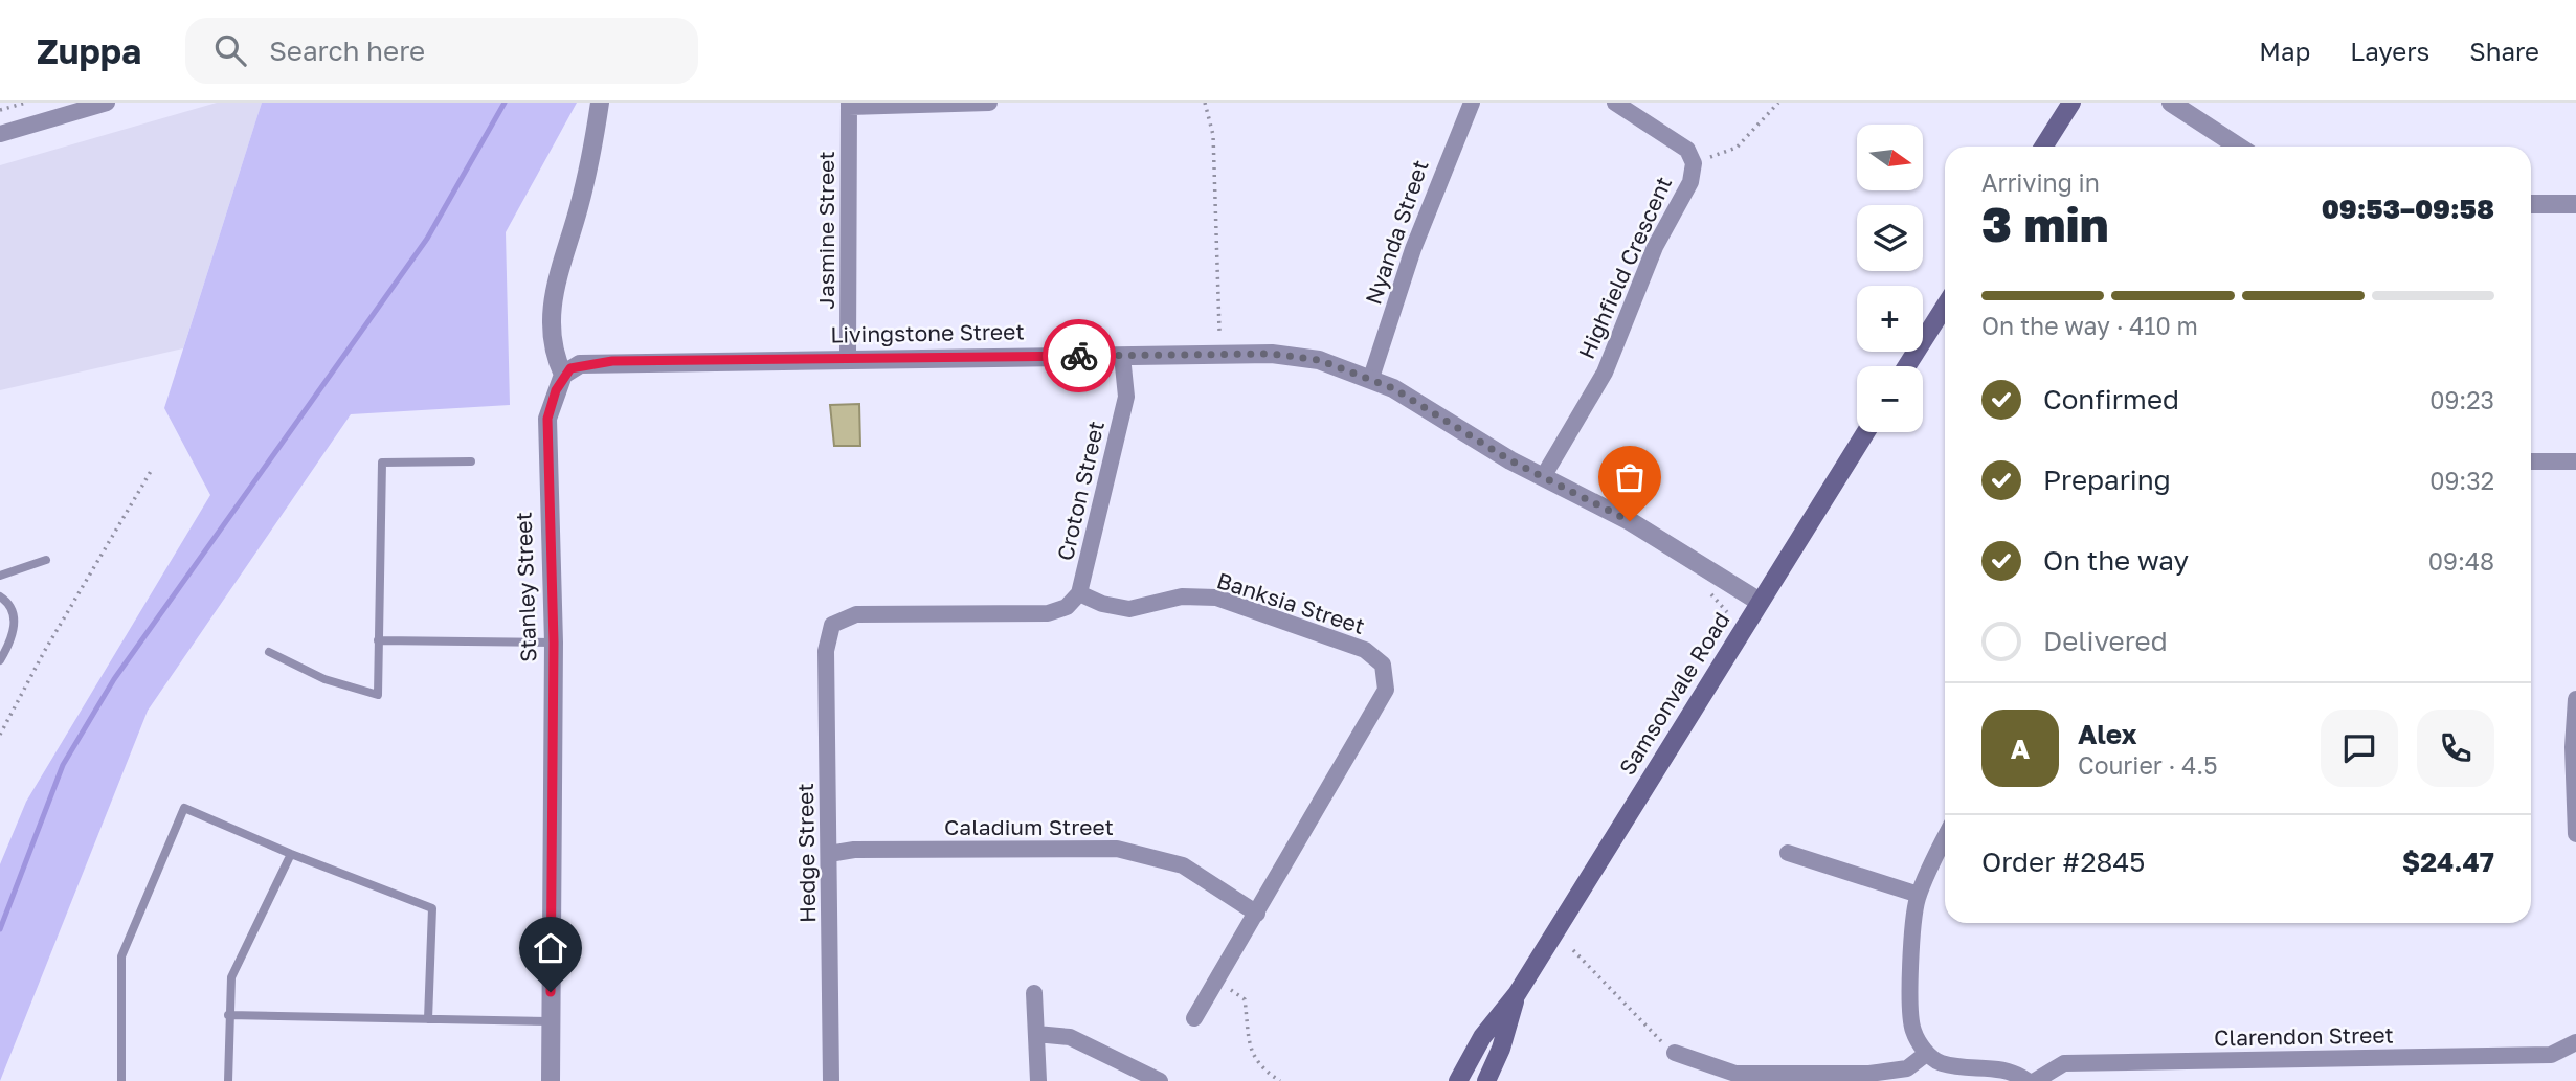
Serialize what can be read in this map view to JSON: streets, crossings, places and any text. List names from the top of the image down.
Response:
{
  "streets": {
    "main road": ["Samsonvale Road"],
    "street": [
      "Jasmine Street",
      "Nyanda Street",
      "Highfield Crescent",
      "Livingstone Street",
      "Croton Street",
      "Stanley Street",
      "Banksia Street",
      "Caladium Street",
      "Hedge Street",
      "Clarendon Street"
    ]
  },
  "crossings": [
    ["Jasmine Street", "Livingstone Street"],
    ["Nyanda Street", "Livingstone Street"],
    ["Highfield Crescent", "Livingstone Street"],
    ["Livingstone Street", "Croton Street"],
    ["Livingstone Street", "Stanley Street"],
    ["Livingstone Street", "Samsonvale Road"],
    ["Croton Street", "Banksia Street"],
    ["Croton Street", "Hedge Street"],
    ["Banksia Street", "Caladium Street"],
    ["Banksia Street", "Hedge Street"],
    ["Caladium Street", "Hedge Street"]
  ],
  "north": "right",
  "page": {
    "header": "Zuppa",
    "search": "Search here",
    "nav": ["Map", "Layers", "Share"],
    "map_buttons": ["+", "−"],
    "heading": ["3 min", "Arriving in", "09:53–09:58"],
    "panel": [
      "Alex",
      "Courier · 4.5",
      "Order #2845",
      "$24.47"
    ],
    "bar": "On the way · 410 m",
    "list": [
      ["Confirmed", "09:23"],
      ["Preparing", "09:32"],
      ["On the way", "09:48"],
      "Delivered"
    ],
    "round": "A"
  }
}
